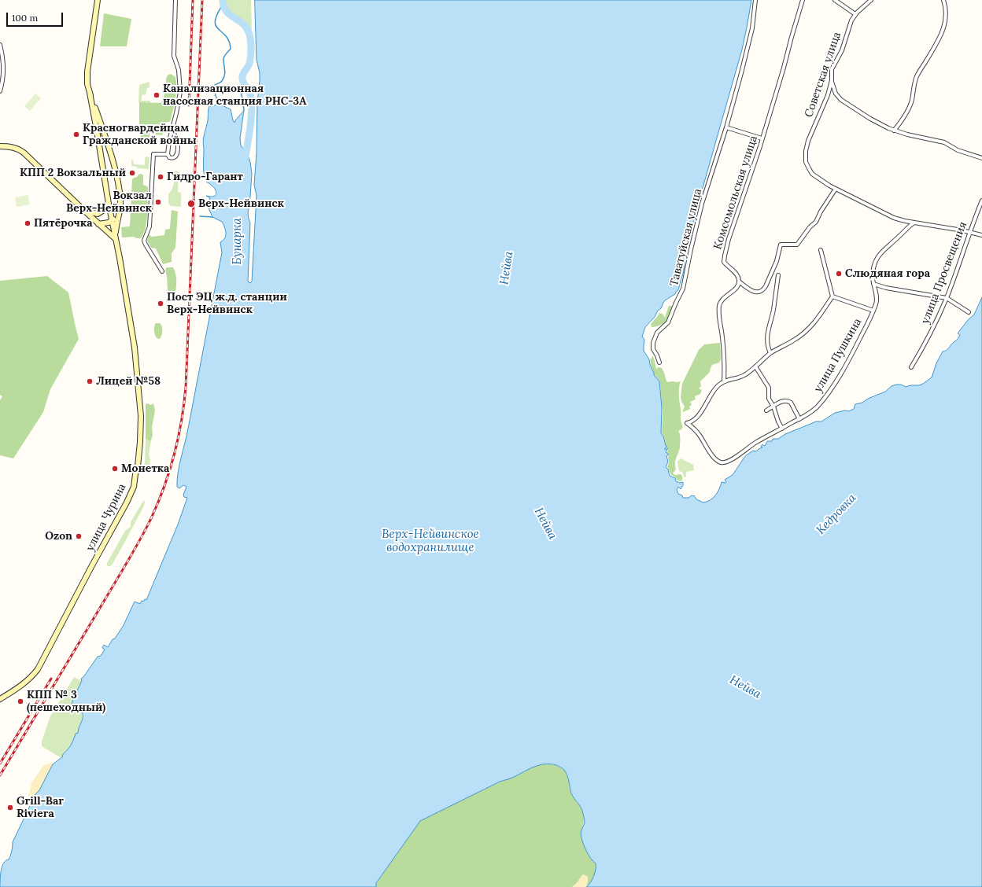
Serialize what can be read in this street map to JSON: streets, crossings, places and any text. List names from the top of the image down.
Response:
{
  "streets": {
    "street": [
      "Советская улица",
      "Комсомольская улица",
      "Таватуйская улица",
      "улица Просвещения",
      "улица Пушкина",
      "улица Чурина"
    ]
  },
  "water": [
    "Бунарка",
    "Нейва",
    "Кедровка",
    "Верх-Нейвинское водохранилище"
  ],
  "places": [
    "Канализационная насосная станция РНС-3А",
    "Красногвардейцам Гражданской войны",
    "КПП 2 Вокзальный",
    "Гидро-Гарант",
    "Вокзал Верх-Нейвинск",
    "Верх-Нейвинск",
    "Пятёрочка",
    "Слюдяная гора",
    "Пост ЭЦ ж.д. станции Верх-Нейвинск",
    "Лицей №58",
    "Монетка",
    "Ozon",
    "КПП № 3 (пешеходный)",
    "Grill-Bar Riviera"
  ],
  "scale_bar": "100 m"
}
